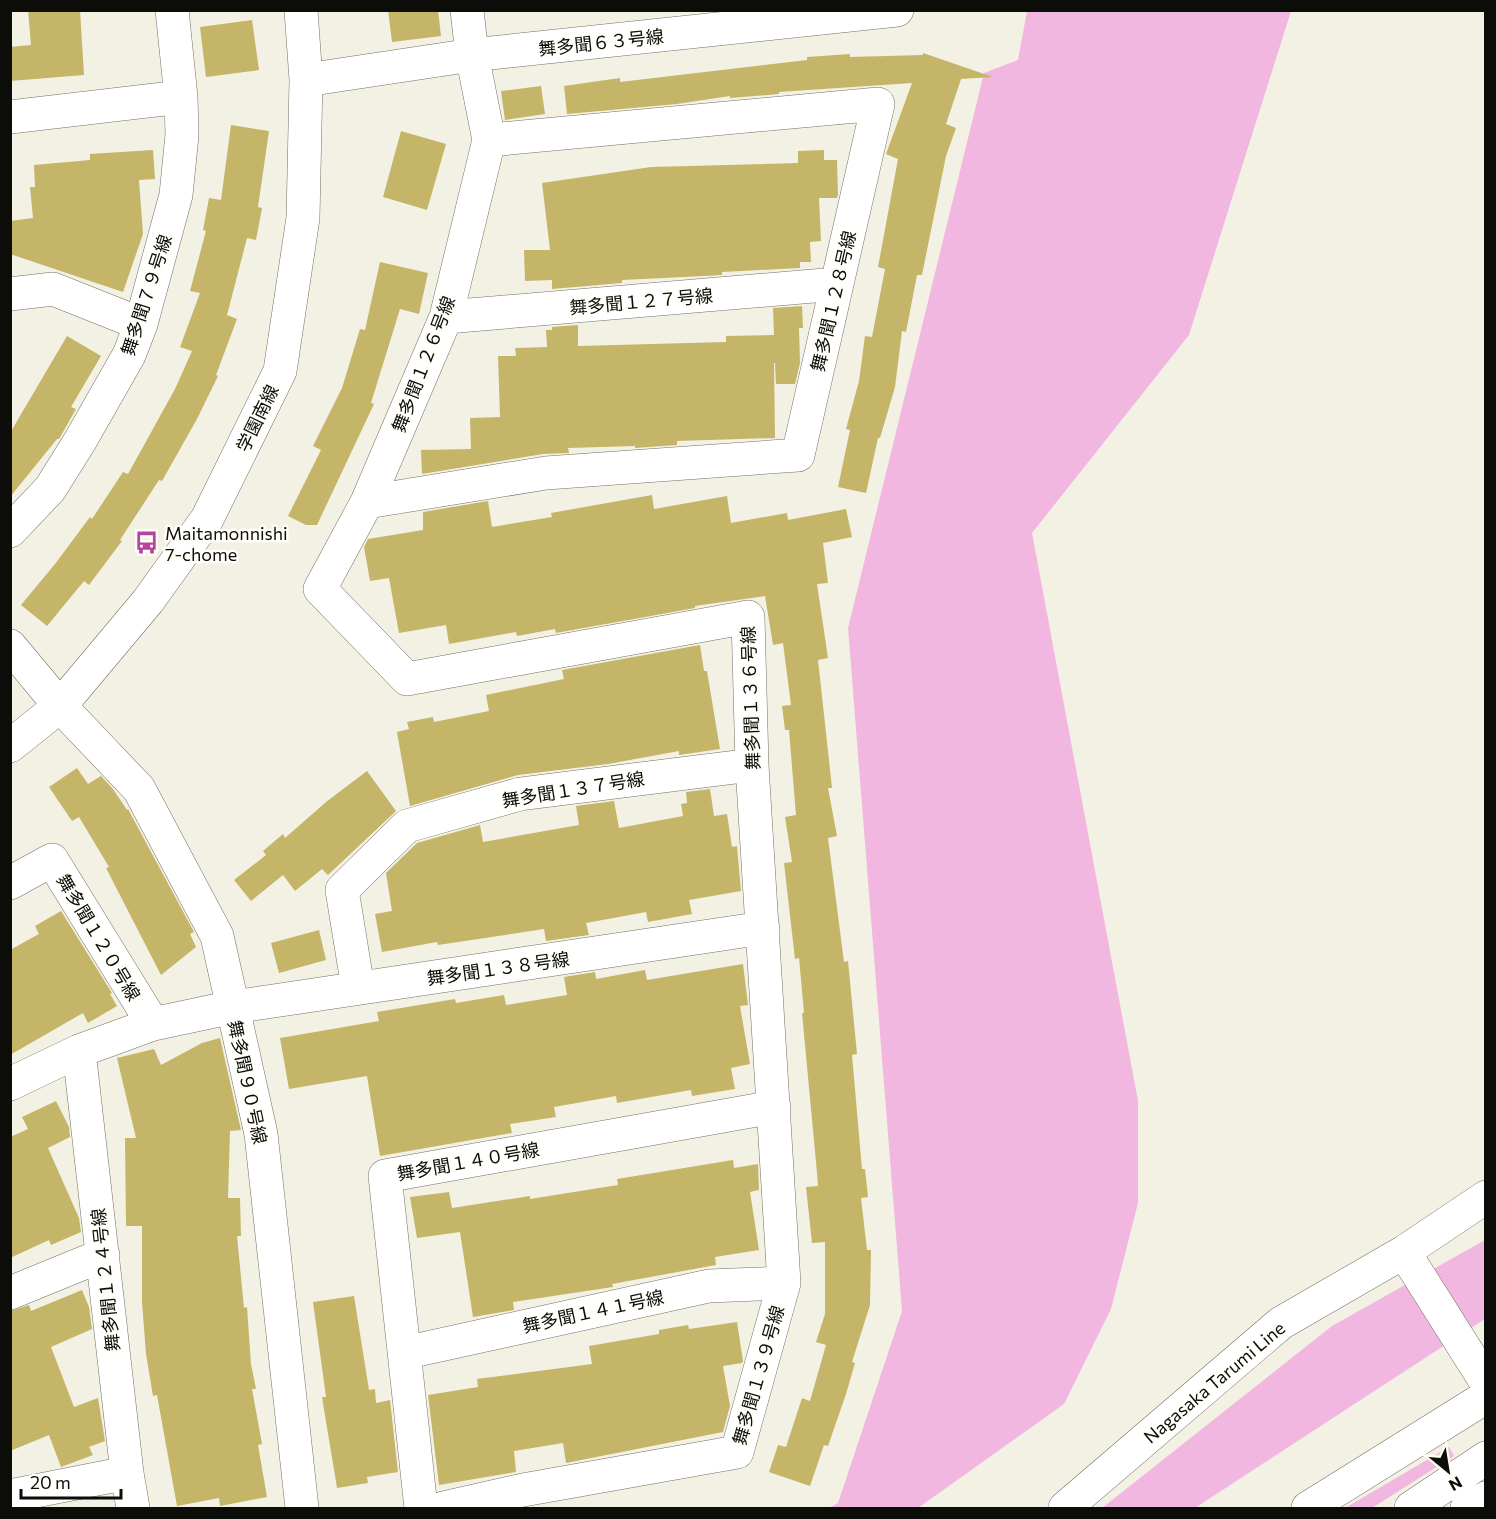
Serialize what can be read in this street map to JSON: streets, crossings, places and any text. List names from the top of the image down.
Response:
{
  "streets": {
    "main road": [
      "舞多聞６３号線",
      "舞多聞７９号線",
      "舞多聞１２７号線",
      "舞多聞１２８号線",
      "舞多聞１２６号線",
      "学園南線",
      "舞多聞１３６号線",
      "舞多聞１３７号線",
      "舞多聞１２０号線",
      "舞多聞１３８号線",
      "舞多聞９０号線",
      "舞多聞１４０号線",
      "舞多聞１２４号線",
      "舞多聞１４１号線",
      "舞多聞１３９号線",
      "Nagasaka Tarumi Line"
    ]
  },
  "crossings": [
    ["舞多聞６３号線", "舞多聞１２６号線"],
    ["舞多聞６３号線", "学園南線"],
    ["舞多聞１２７号線", "舞多聞１２８号線"],
    ["舞多聞１２７号線", "舞多聞１２６号線"],
    ["舞多聞１２８号線", "舞多聞１２６号線"],
    ["舞多聞１２６号線", "舞多聞１３６号線"],
    ["学園南線", "舞多聞９０号線"],
    ["舞多聞１３６号線", "舞多聞１３７号線"],
    ["舞多聞１３６号線", "舞多聞１３８号線"],
    ["舞多聞１３６号線", "舞多聞１４０号線"],
    ["舞多聞１３６号線", "舞多聞１３９号線"],
    ["舞多聞１３７号線", "舞多聞１３８号線"],
    ["舞多聞１２０号線", "舞多聞１３８号線"],
    ["舞多聞１３８号線", "舞多聞９０号線"],
    ["舞多聞１３８号線", "舞多聞１２４号線"],
    ["舞多聞１４０号線", "舞多聞１４１号線"],
    ["舞多聞１４０号線", "舞多聞１３９号線"],
    ["舞多聞１４１号線", "舞多聞１３９号線"]
  ],
  "places": {
    "bus stop": ["Maitamonnishi 7-chome"]
  },
  "scale_bar": "20 m",
  "north": "bottom right"
}
